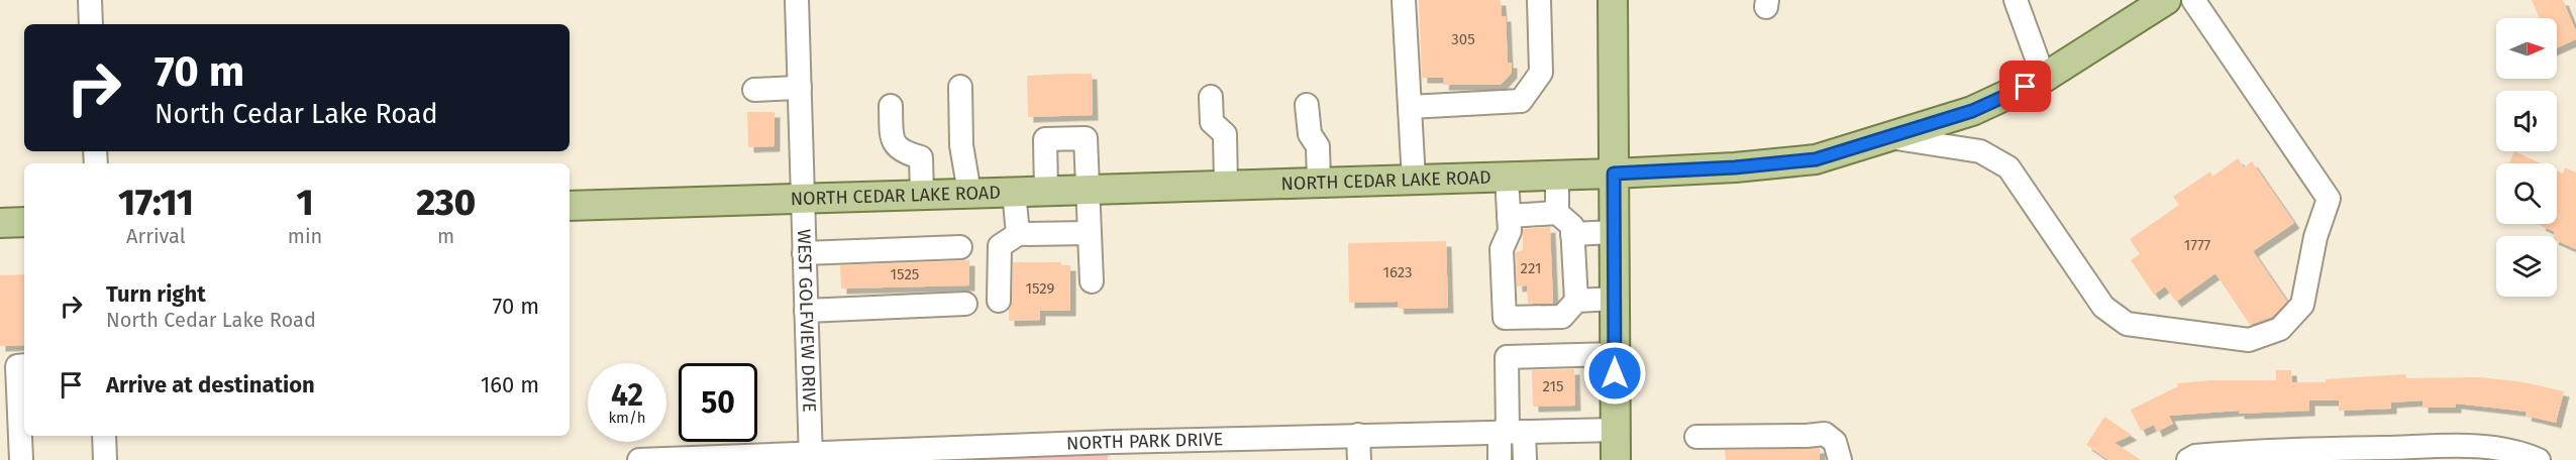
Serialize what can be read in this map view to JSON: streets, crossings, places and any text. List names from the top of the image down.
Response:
{
  "streets": {
    "main road": ["NORTH CEDAR LAKE ROAD"],
    "street": ["WEST GOLFVIEW DRIVE", "NORTH PARK DRIVE"]
  },
  "crossings": [
    ["NORTH CEDAR LAKE ROAD", "WEST GOLFVIEW DRIVE"],
    ["WEST GOLFVIEW DRIVE", "NORTH PARK DRIVE"]
  ],
  "house_numbers": [
    "305",
    "1777",
    "221",
    "1623",
    "1525",
    "1529",
    "215"
  ],
  "north": "right",
  "page": {
    "turn": ["70 m", "North Cedar Lake Road"],
    "eta": [
      "17:11",
      "Arrival",
      "1",
      "min",
      "230",
      "m"
    ],
    "list": [
      {
        "name": "Turn right",
        "note": "North Cedar Lake Road",
        "value": "70 m"
      },
      {
        "name": "Arrive at destination",
        "value": "160 m"
      }
    ],
    "speed": "42 km/h",
    "limit": "50"
  }
}
